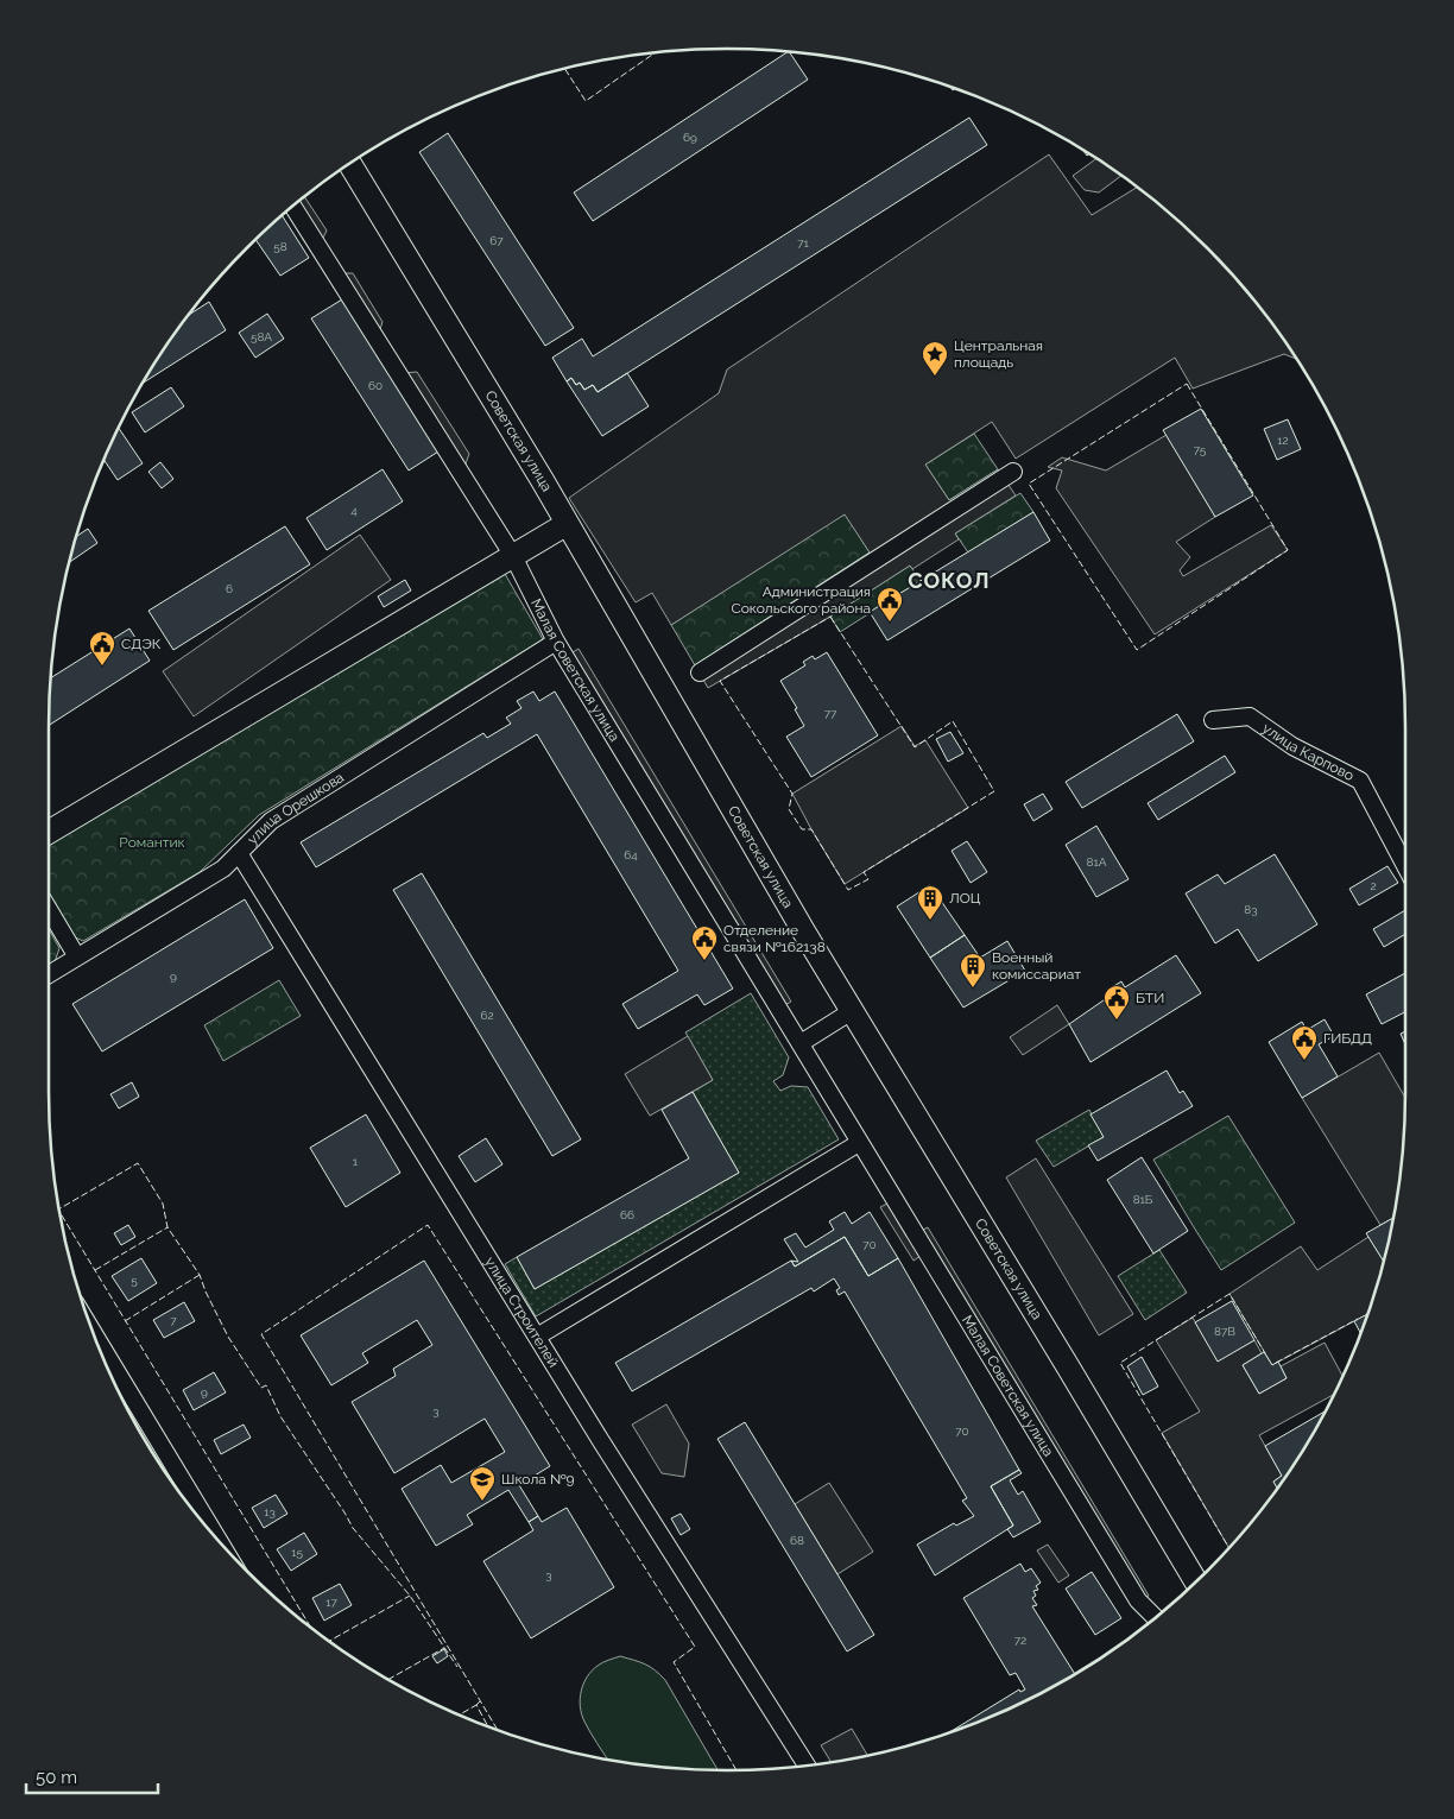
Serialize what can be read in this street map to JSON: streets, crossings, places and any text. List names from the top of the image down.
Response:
{
  "streets": {
    "main road": ["Советская улица"],
    "street": [
      "Малая Советская улица",
      "улица Карпово",
      "улица Орешкова",
      "улица Строителей"
    ]
  },
  "crossings": [
    ["Малая Советская улица", "улица Орешкова"],
    ["улица Орешкова", "улица Строителей"]
  ],
  "districts": ["СОКОЛ"],
  "parks": ["Романтик"],
  "places": {
    "place": ["Центральная площадь"],
    "public building": [
      "Администрация Сокольского района",
      "СДЭК",
      "Отделение связи №162138",
      "БТИ",
      "ГИБДД"
    ],
    "building": ["ЛОЦ", "Военный комиссариат"],
    "school or university": ["Школа №9"]
  },
  "house_numbers": [
    "69",
    "67",
    "71",
    "58",
    "58А",
    "60",
    "12",
    "75",
    "4",
    "6",
    "77",
    "64",
    "81А",
    "2",
    "83",
    "9",
    "62",
    "1",
    "81Б",
    "66",
    "70",
    "5",
    "7",
    "87В",
    "9",
    "3",
    "70",
    "13",
    "68",
    "15",
    "3",
    "17",
    "72"
  ],
  "scale_bar": "50 m"
}
